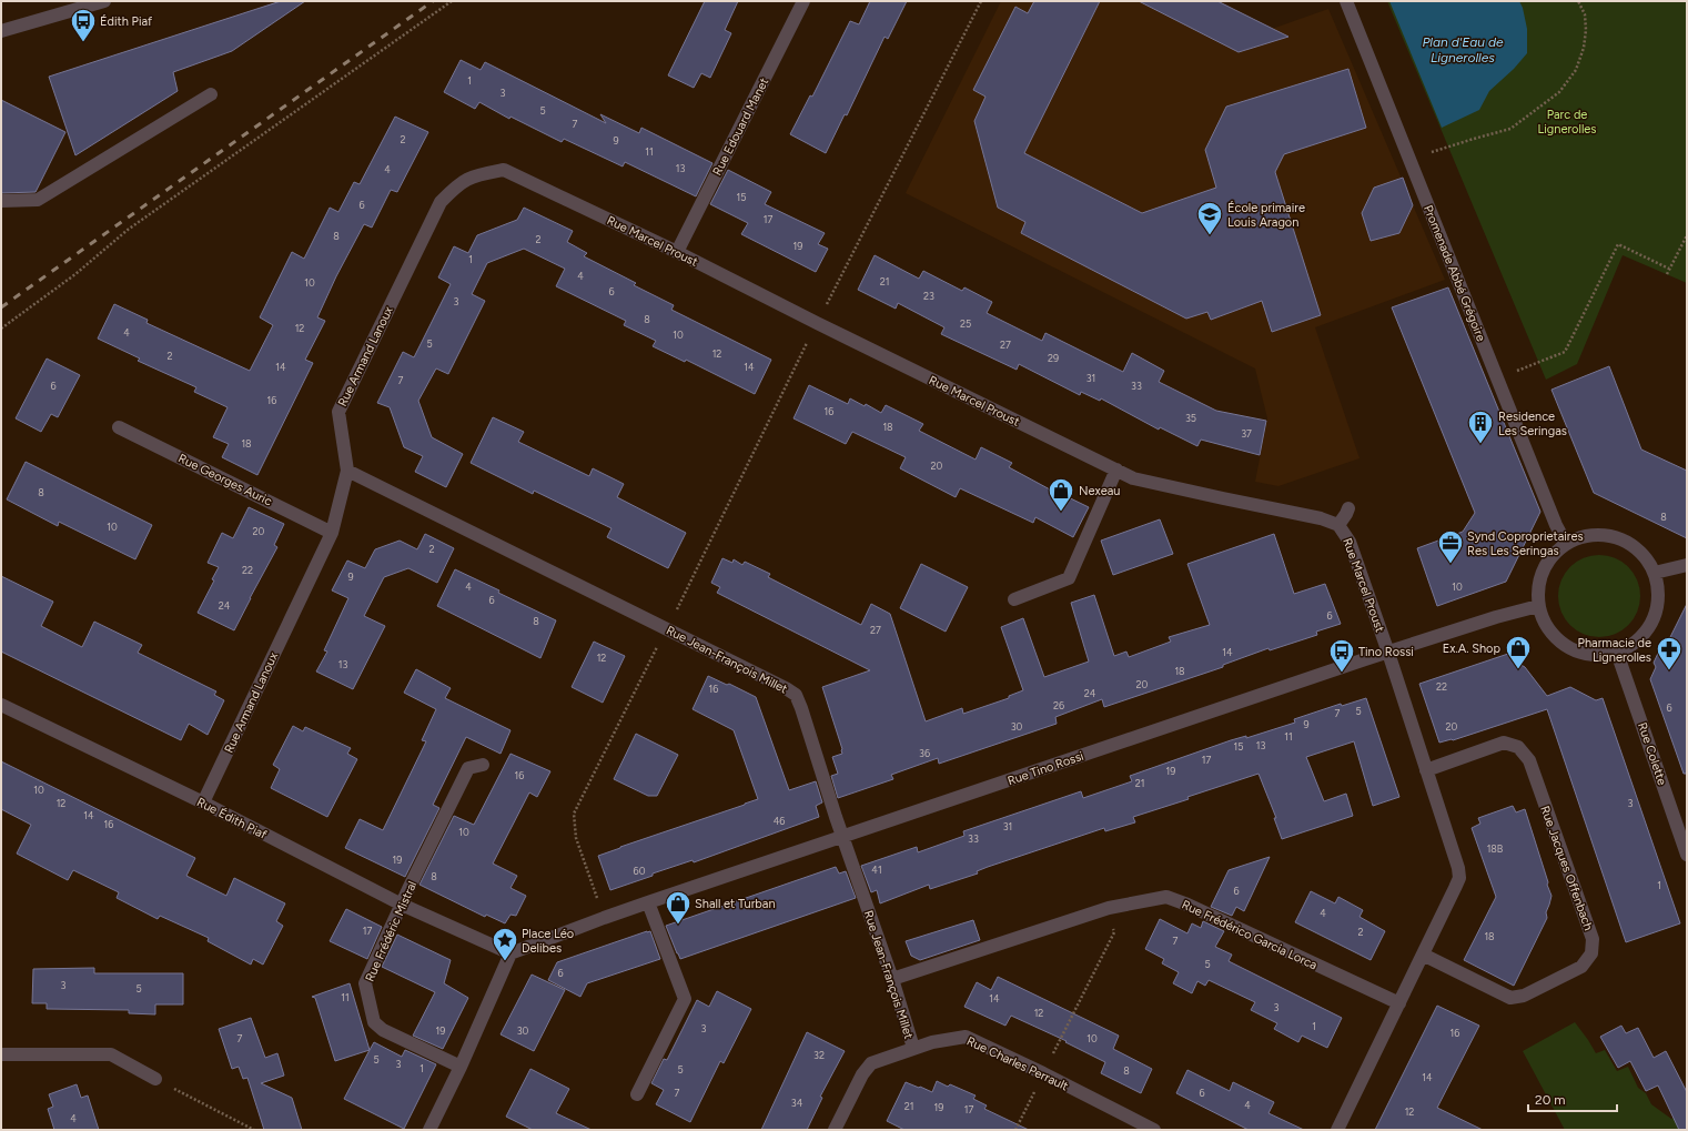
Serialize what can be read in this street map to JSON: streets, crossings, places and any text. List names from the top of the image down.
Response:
{
  "streets": {
    "street": [
      "Rue Edouard Manet",
      "Rue Marcel Proust",
      "Promenade Abbé Grégoire",
      "Rue Armand Lanoux",
      "Rue Georges Auric",
      "Rue Jean-François Millet",
      "Rue Colette",
      "Rue Tino Rossi",
      "Rue Édith Piaf",
      "Rue Jacques Offenbach",
      "Rue Frédéric Mistral",
      "Rue Frédérico Garcia Lorca",
      "Rue Charles Perrault"
    ]
  },
  "crossings": [
    ["Rue Edouard Manet", "Rue Marcel Proust"],
    ["Rue Marcel Proust", "Rue Armand Lanoux"],
    ["Rue Marcel Proust", "Rue Tino Rossi"],
    ["Promenade Abbé Grégoire", "Rue Colette"],
    ["Promenade Abbé Grégoire", "Rue Tino Rossi"],
    ["Rue Armand Lanoux", "Rue Georges Auric"],
    ["Rue Armand Lanoux", "Rue Jean-François Millet"],
    ["Rue Armand Lanoux", "Rue Édith Piaf"],
    ["Rue Jean-François Millet", "Rue Tino Rossi"],
    ["Rue Jean-François Millet", "Rue Frédérico Garcia Lorca"],
    ["Rue Jean-François Millet", "Rue Charles Perrault"],
    ["Rue Colette", "Rue Tino Rossi"],
    ["Rue Tino Rossi", "Rue Édith Piaf"],
    ["Rue Édith Piaf", "Rue Frédéric Mistral"]
  ],
  "water": ["Plan d'Eau de Lignerolles"],
  "parks": ["Parc de Lignerolles"],
  "places": {
    "bus stop": ["Édith Piaf", "Tino Rossi"],
    "school or university": ["École primaire Louis Aragon"],
    "building": ["Residence Les Seringas"],
    "shop": ["Nexeau", "Ex.A. Shop", "Shall et Turban"],
    "office": ["Synd Coproprietaires Res Les Seringas"],
    "pharmacy": ["Pharmacie de Lignerolles"],
    "place": ["Place Léo Delibes"]
  },
  "house_numbers": [
    "1",
    "3",
    "5",
    "7",
    "2",
    "9",
    "11",
    "13",
    "4",
    "15",
    "6",
    "17",
    "8",
    "2",
    "19",
    "1",
    "4",
    "21",
    "10",
    "6",
    "23",
    "3",
    "8",
    "25",
    "12",
    "4",
    "10",
    "5",
    "27",
    "12",
    "2",
    "29",
    "14",
    "14",
    "31",
    "7",
    "6",
    "33",
    "16",
    "16",
    "35",
    "18",
    "37",
    "18",
    "20",
    "8",
    "8",
    "10",
    "20",
    "2",
    "22",
    "9",
    "4",
    "10",
    "6",
    "24",
    "6",
    "8",
    "27",
    "14",
    "12",
    "13",
    "18",
    "20",
    "22",
    "16",
    "24",
    "26",
    "6",
    "5",
    "7",
    "9",
    "30",
    "20",
    "11",
    "13",
    "15",
    "36",
    "17",
    "19",
    "16",
    "21",
    "10",
    "12",
    "3",
    "14",
    "46",
    "16",
    "31",
    "10",
    "33",
    "18B",
    "19",
    "41",
    "60",
    "8",
    "1",
    "6",
    "4",
    "17",
    "2",
    "18",
    "7",
    "5",
    "6",
    "3",
    "5",
    "11",
    "14",
    "3",
    "12",
    "1",
    "3",
    "19",
    "30",
    "16",
    "7",
    "10",
    "32",
    "5",
    "3",
    "1",
    "5",
    "8",
    "14",
    "7",
    "6",
    "34",
    "4",
    "21",
    "19",
    "17",
    "12",
    "4"
  ],
  "scale_bar": "20 m"
}
